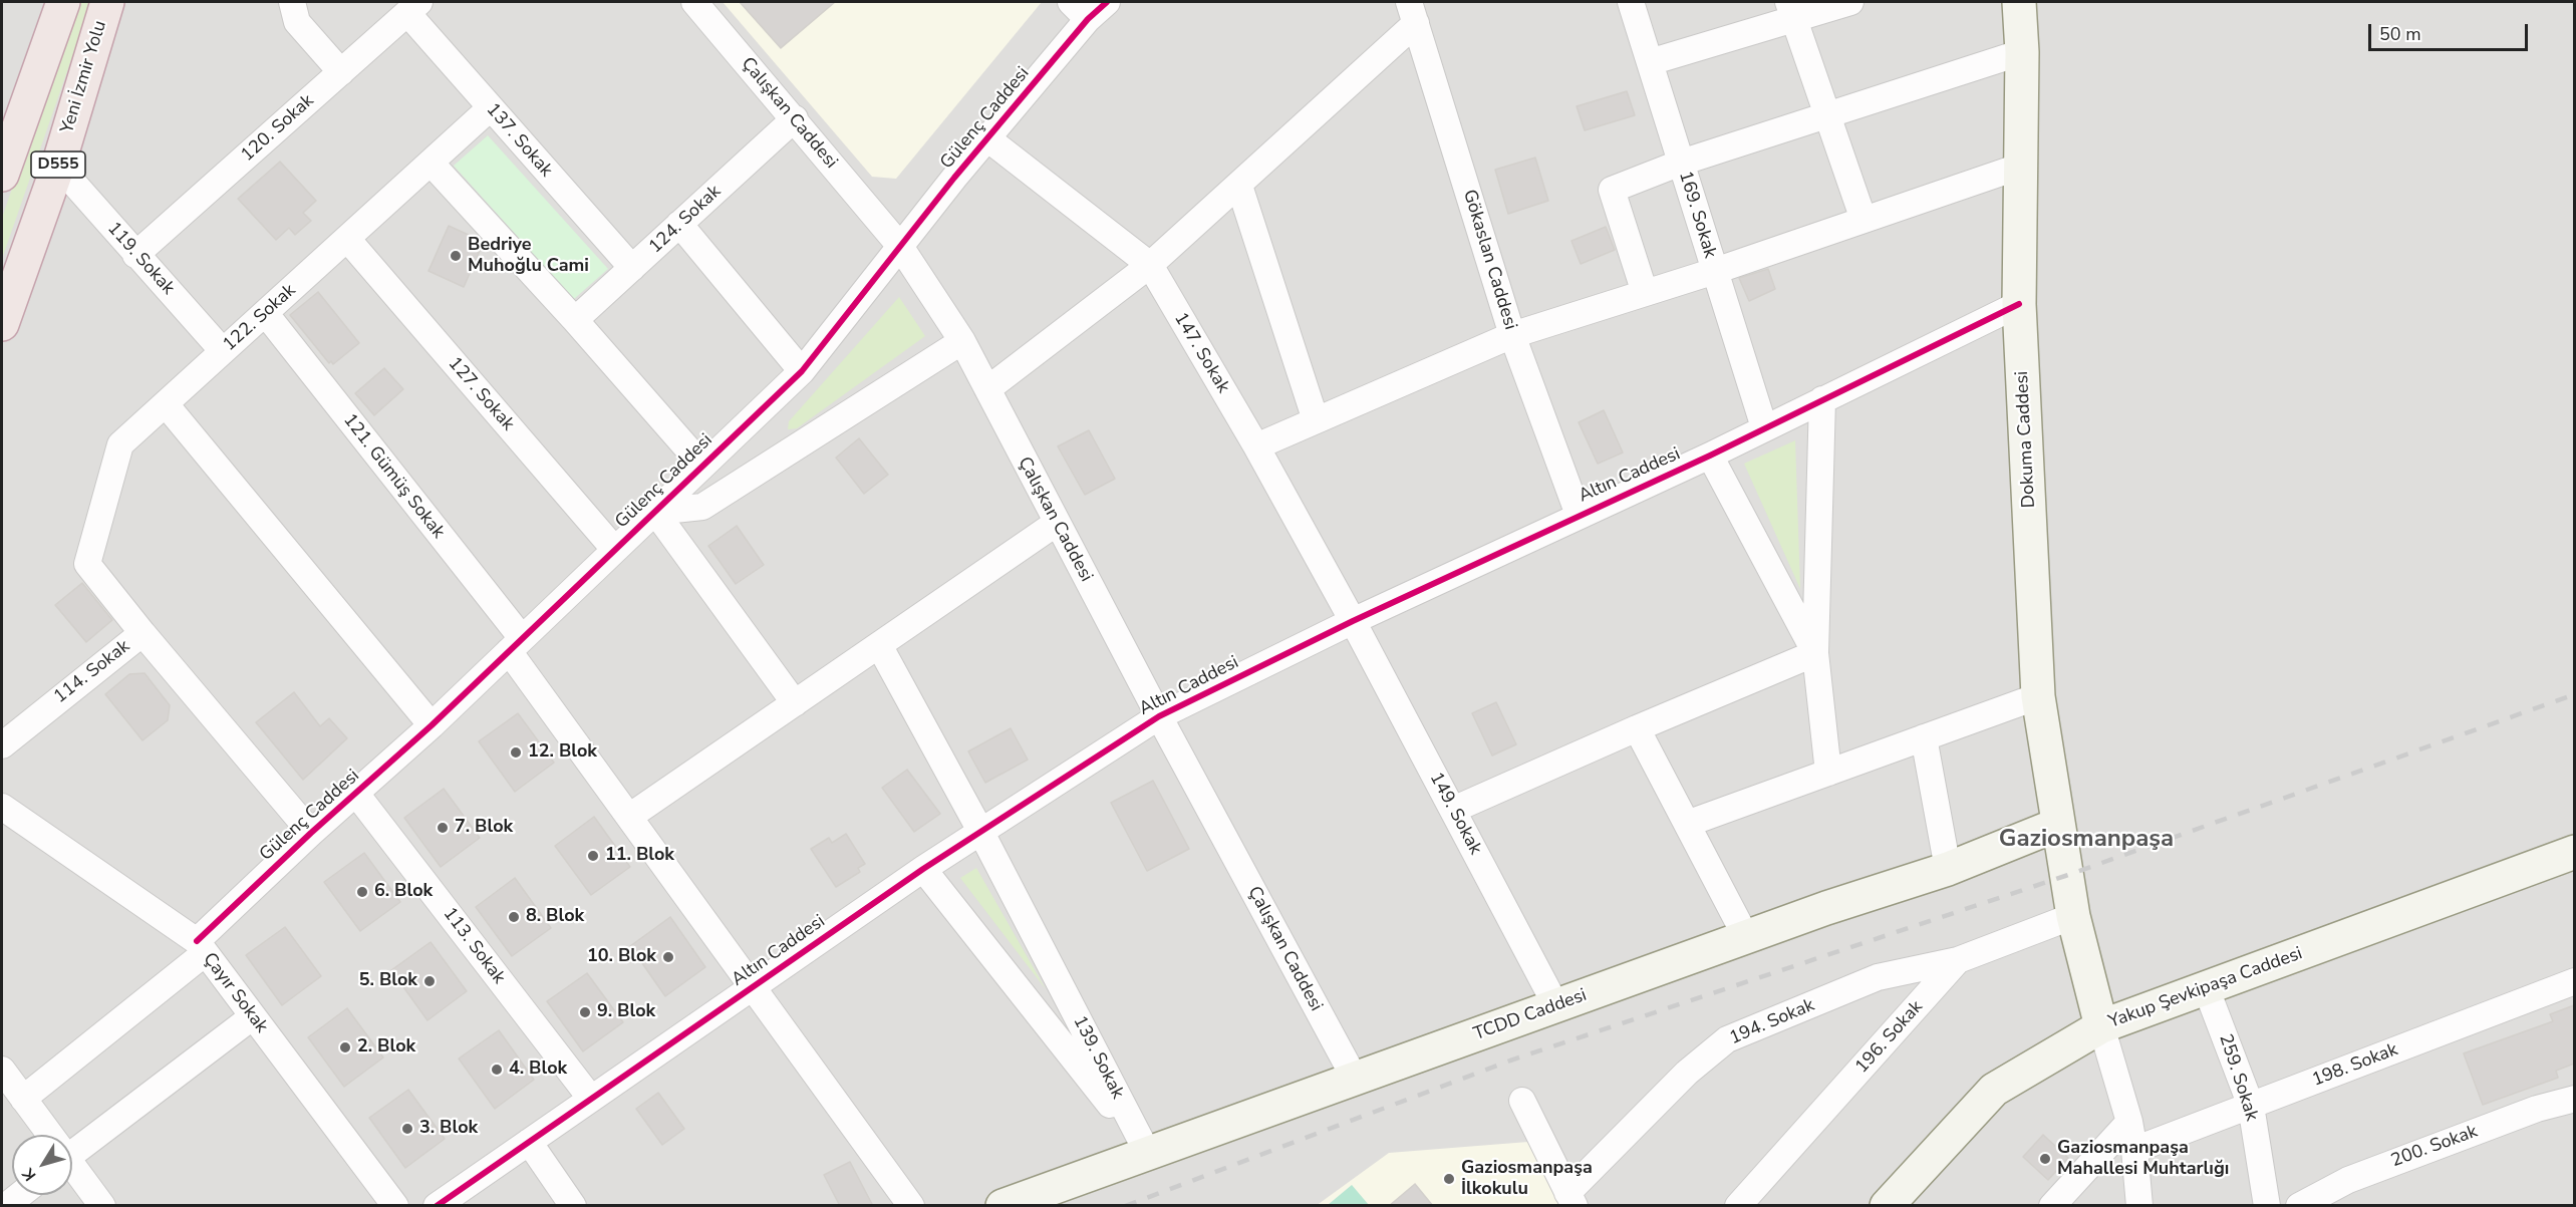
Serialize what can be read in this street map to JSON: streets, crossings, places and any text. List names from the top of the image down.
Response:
{
  "streets": {
    "highway": ["Yeni İzmir Yolu", "D555"],
    "main road": ["Dokuma Caddesi", "Yakup Şevkipaşa Caddesi", "TCDD Caddesi"],
    "street": [
      "Çalışkan Caddesi",
      "Gülenç Caddesi",
      "120. Sokak",
      "137. Sokak",
      "169. Sokak",
      "124. Sokak",
      "119. Sokak",
      "Gökaslan Caddesi",
      "122. Sokak",
      "147. Sokak",
      "127. Sokak",
      "Altın Caddesi",
      "121. Gümüş Sokak",
      "114. Sokak",
      "149. Sokak",
      "113. Sokak",
      "Çayır Sokak",
      "194. Sokak",
      "196. Sokak",
      "139. Sokak",
      "198. Sokak",
      "259. Sokak",
      "200. Sokak"
    ]
  },
  "crossings": [
    ["Yeni İzmir Yolu", "119. Sokak"],
    ["Çalışkan Caddesi", "Gülenç Caddesi"],
    ["Çalışkan Caddesi", "124. Sokak"],
    ["Çalışkan Caddesi", "Altın Caddesi"],
    ["Çalışkan Caddesi", "TCDD Caddesi"],
    ["Gülenç Caddesi", "147. Sokak"],
    ["Gülenç Caddesi", "127. Sokak"],
    ["Gülenç Caddesi", "121. Gümüş Sokak"],
    ["Gülenç Caddesi", "113. Sokak"],
    ["Gülenç Caddesi", "Çayır Sokak"],
    ["120. Sokak", "137. Sokak"],
    ["120. Sokak", "119. Sokak"],
    ["137. Sokak", "124. Sokak"],
    ["137. Sokak", "122. Sokak"],
    ["169. Sokak", "Altın Caddesi"],
    ["119. Sokak", "122. Sokak"],
    ["Gökaslan Caddesi", "Altın Caddesi"],
    ["122. Sokak", "127. Sokak"],
    ["122. Sokak", "121. Gümüş Sokak"],
    ["122. Sokak", "114. Sokak"],
    ["147. Sokak", "Altın Caddesi"],
    ["147. Sokak", "149. Sokak"],
    ["Dokuma Caddesi", "Altın Caddesi"],
    ["Dokuma Caddesi", "Yakup Şevkipaşa Caddesi"],
    ["Dokuma Caddesi", "TCDD Caddesi"],
    ["Dokuma Caddesi", "196. Sokak"],
    ["Altın Caddesi", "121. Gümüş Sokak"],
    ["Altın Caddesi", "149. Sokak"],
    ["Altın Caddesi", "113. Sokak"],
    ["Altın Caddesi", "139. Sokak"],
    ["149. Sokak", "TCDD Caddesi"],
    ["Yakup Şevkipaşa Caddesi", "259. Sokak"],
    ["TCDD Caddesi", "139. Sokak"],
    ["194. Sokak", "196. Sokak"],
    ["198. Sokak", "259. Sokak"]
  ],
  "districts": ["Gaziosmanpaşa"],
  "places": [
    "Bedriye Muhoğlu Cami",
    "12. Blok",
    "7. Blok",
    "11. Blok",
    "6. Blok",
    "8. Blok",
    "10. Blok",
    "5. Blok",
    "9. Blok",
    "2. Blok",
    "4. Blok",
    "3. Blok",
    "Gaziosmanpaşa Mahallesi Muhtarlığı",
    "Gaziosmanpaşa İlkokulu"
  ],
  "scale_bar": "50 m",
  "north": "bottom left"
}
